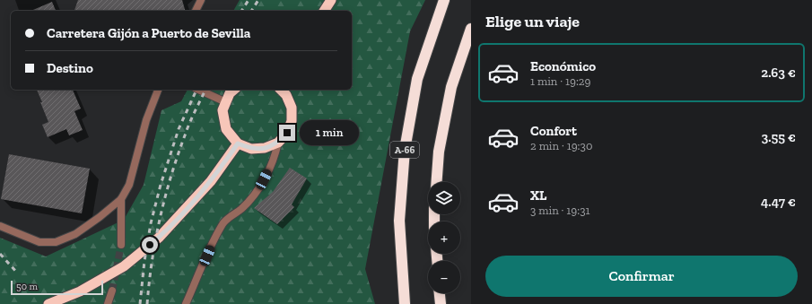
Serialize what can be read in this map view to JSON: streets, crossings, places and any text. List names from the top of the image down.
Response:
{
  "streets": {
    "highway": ["A-66"]
  },
  "scale_bar": "50 m",
  "page": {
    "heading": "Elige un viaje",
    "banner": ["Carretera Gijón a Puerto de Sevilla", "Destino"],
    "list": [
      {
        "name": "Económico",
        "note": "1 min · 19:29",
        "value": "2.63 €"
      },
      {
        "name": "Confort",
        "note": "2 min · 19:30",
        "value": "3.55 €"
      },
      {
        "name": "XL",
        "note": "3 min · 19:31",
        "value": "4.47 €"
      }
    ],
    "bubble": "1 min",
    "map_buttons": ["+", "−"],
    "buttons": "Confirmar",
    "scale": "50 m"
  }
}
